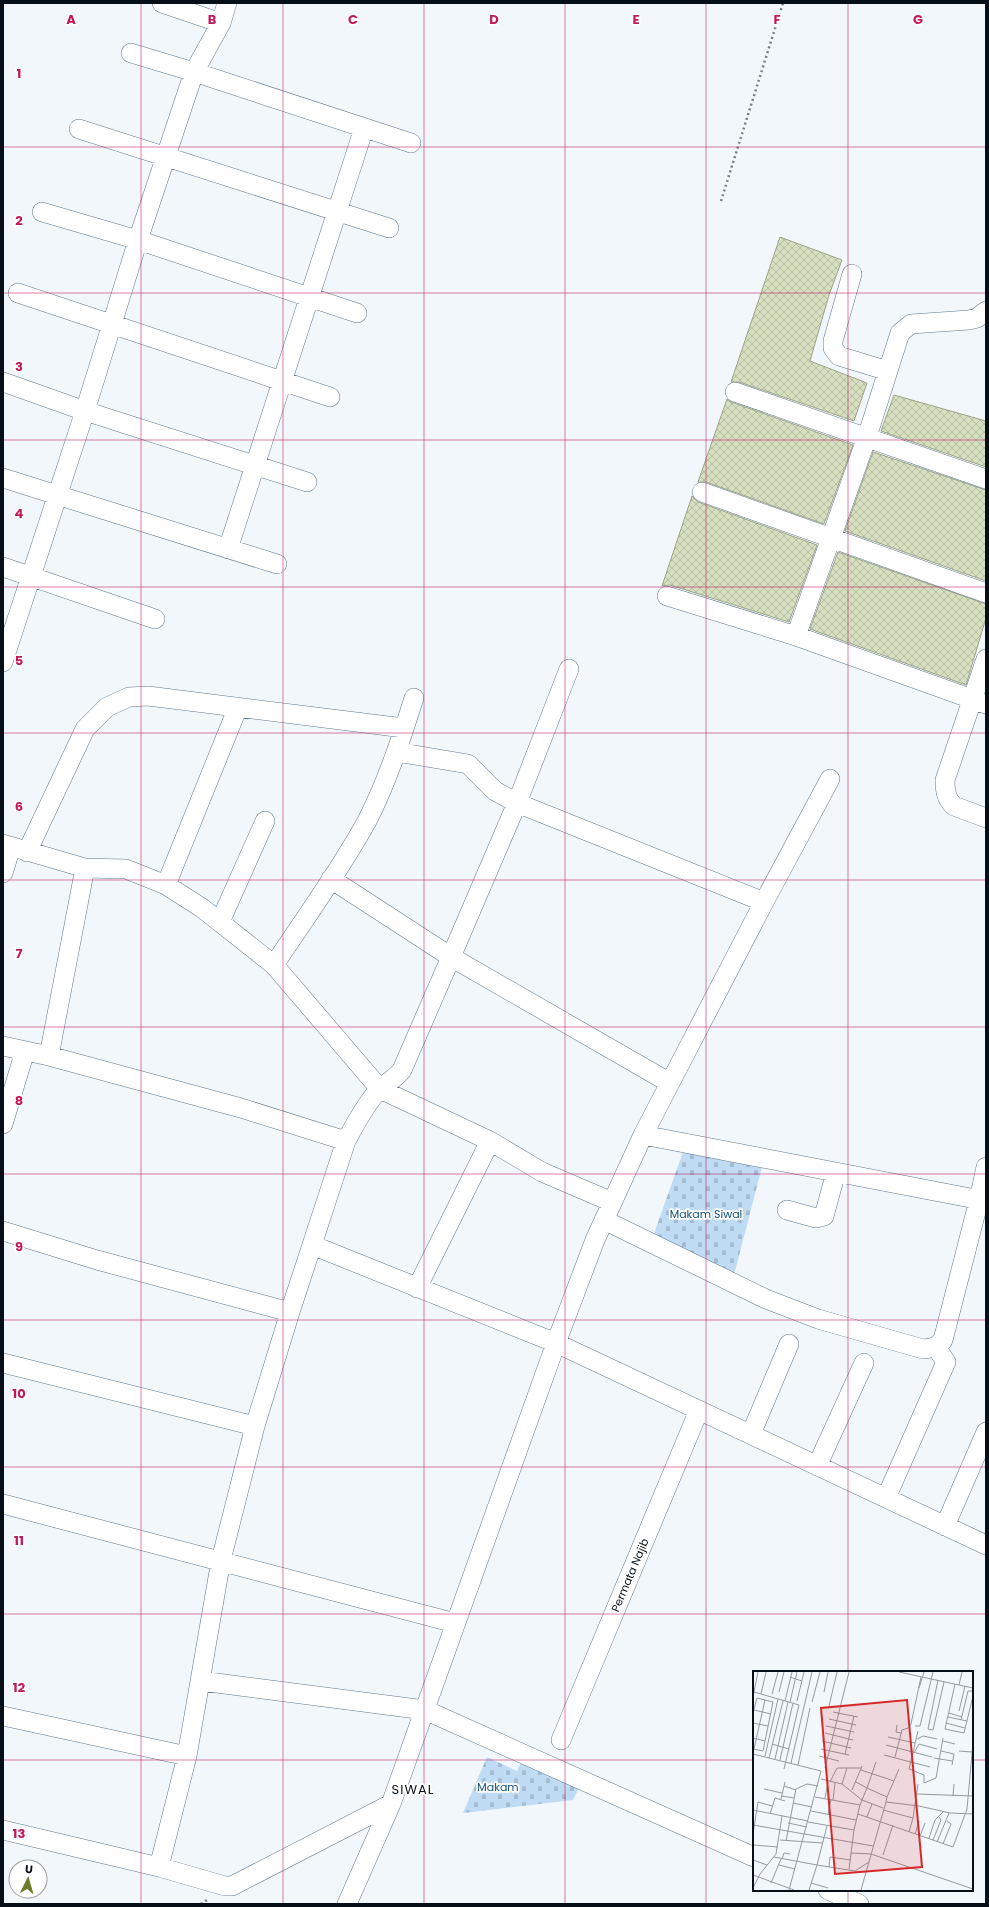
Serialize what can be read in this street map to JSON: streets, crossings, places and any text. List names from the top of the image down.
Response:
{
  "streets": {
    "street": ["Permata Najib"]
  },
  "districts": ["SIWAL"],
  "parks": ["Makam Siwal", "Makam"],
  "north": "top",
  "grid": {
    "columns": [
      "A",
      "B",
      "C",
      "D",
      "E",
      "F",
      "G"
    ],
    "rows": [
      "1",
      "2",
      "3",
      "4",
      "5",
      "6",
      "7",
      "8",
      "9",
      "10",
      "11",
      "12",
      "13"
    ]
  }
}
